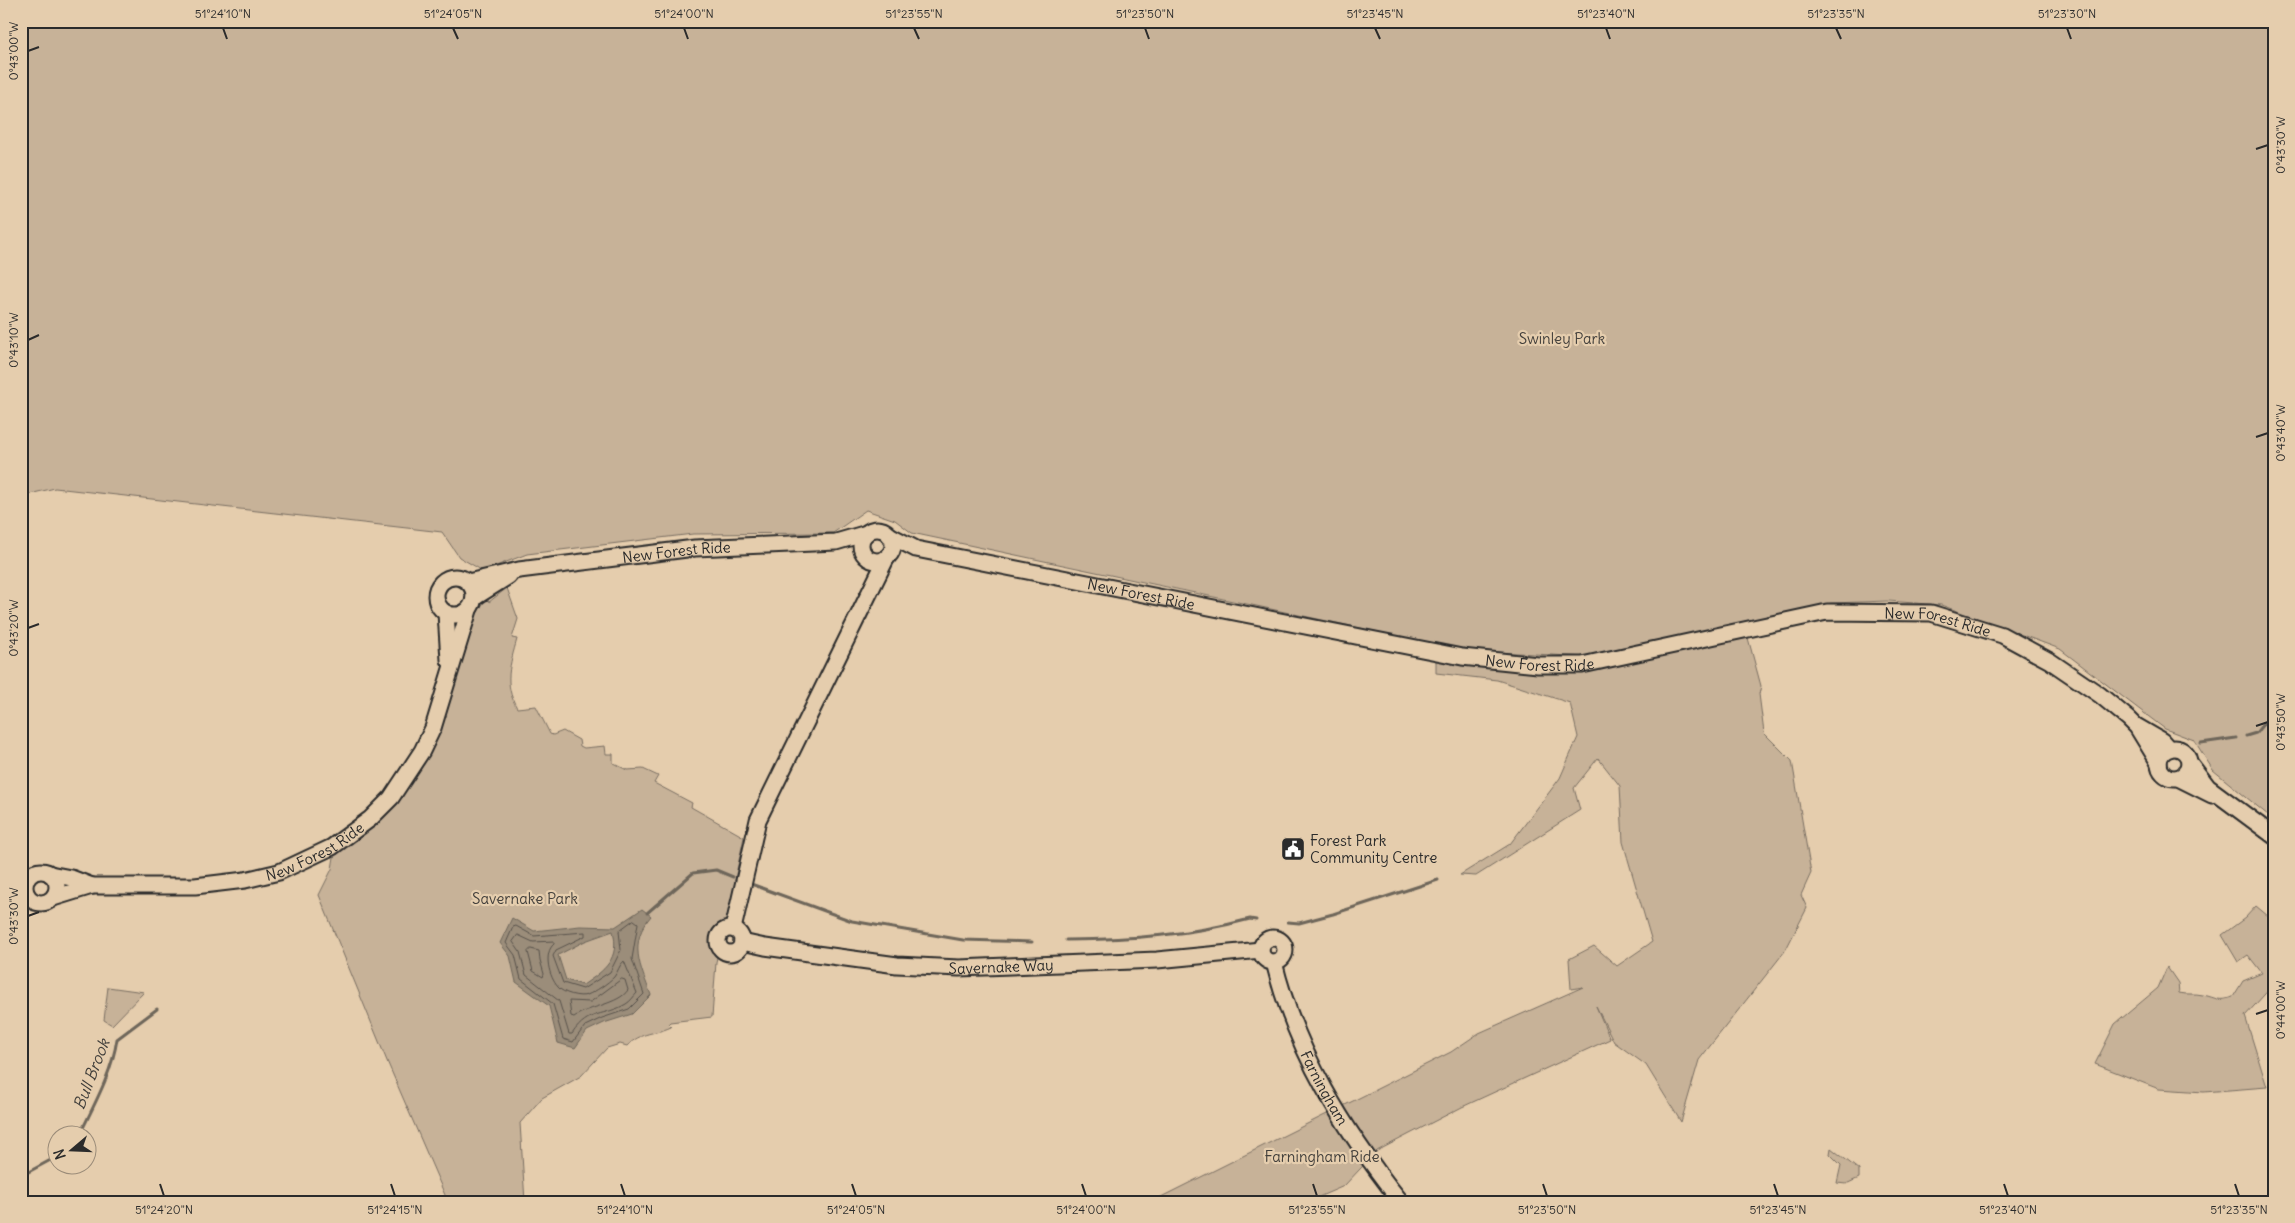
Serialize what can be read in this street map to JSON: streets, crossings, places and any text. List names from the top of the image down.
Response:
{
  "streets": {
    "main road": ["New Forest Ride", "Savernake Way", "Farningham"]
  },
  "crossings": [
    ["Savernake Way", "Farningham"]
  ],
  "water": ["Bull Brook"],
  "parks": ["Swinley Park", "Savernake Park", "Farningham Ride"],
  "places": {
    "public building": ["Forest Park Community Centre"]
  },
  "north": "left",
  "coordinates": [
    "51°24'10\"N",
    "51°24'05\"N",
    "51°24'00\"N",
    "51°23'55\"N",
    "51°23'50\"N",
    "51°23'45\"N",
    "51°23'40\"N",
    "51°23'35\"N",
    "51°23'30\"N",
    "0°43'00\"W",
    "0°43'30\"W",
    "0°43'10\"W",
    "0°43'40\"W",
    "0°43'20\"W",
    "0°43'50\"W",
    "0°44'00\"W",
    "51°24'20\"N",
    "51°24'15\"N"
  ]
}
